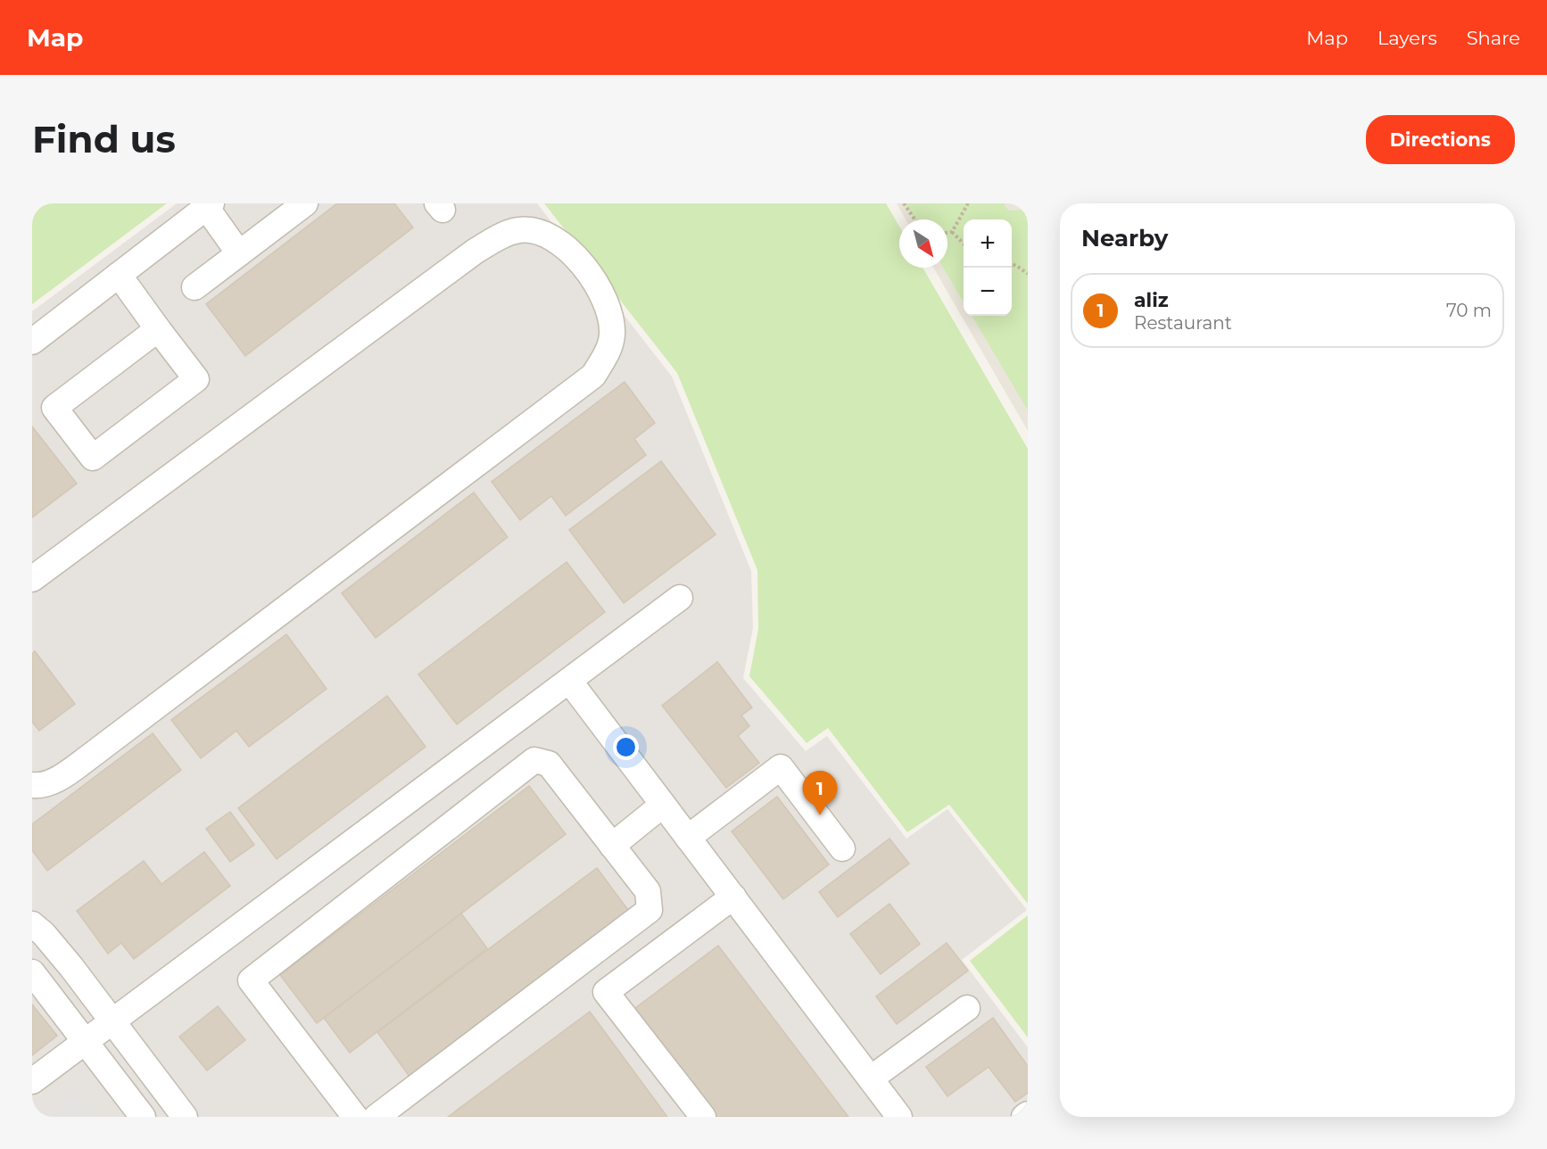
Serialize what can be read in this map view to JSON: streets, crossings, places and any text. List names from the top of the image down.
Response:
{
  "north": "bottom right",
  "page": {
    "header": "Map",
    "nav": ["Map", "Layers", "Share"],
    "buttons": "Directions",
    "title": "Find us",
    "heading": "Nearby",
    "map_buttons": ["+", "−"],
    "list": [
      {
        "mark": "1",
        "name": "aliz",
        "note": "Restaurant",
        "value": "70 m"
      }
    ],
    "pins": "1"
  }
}
